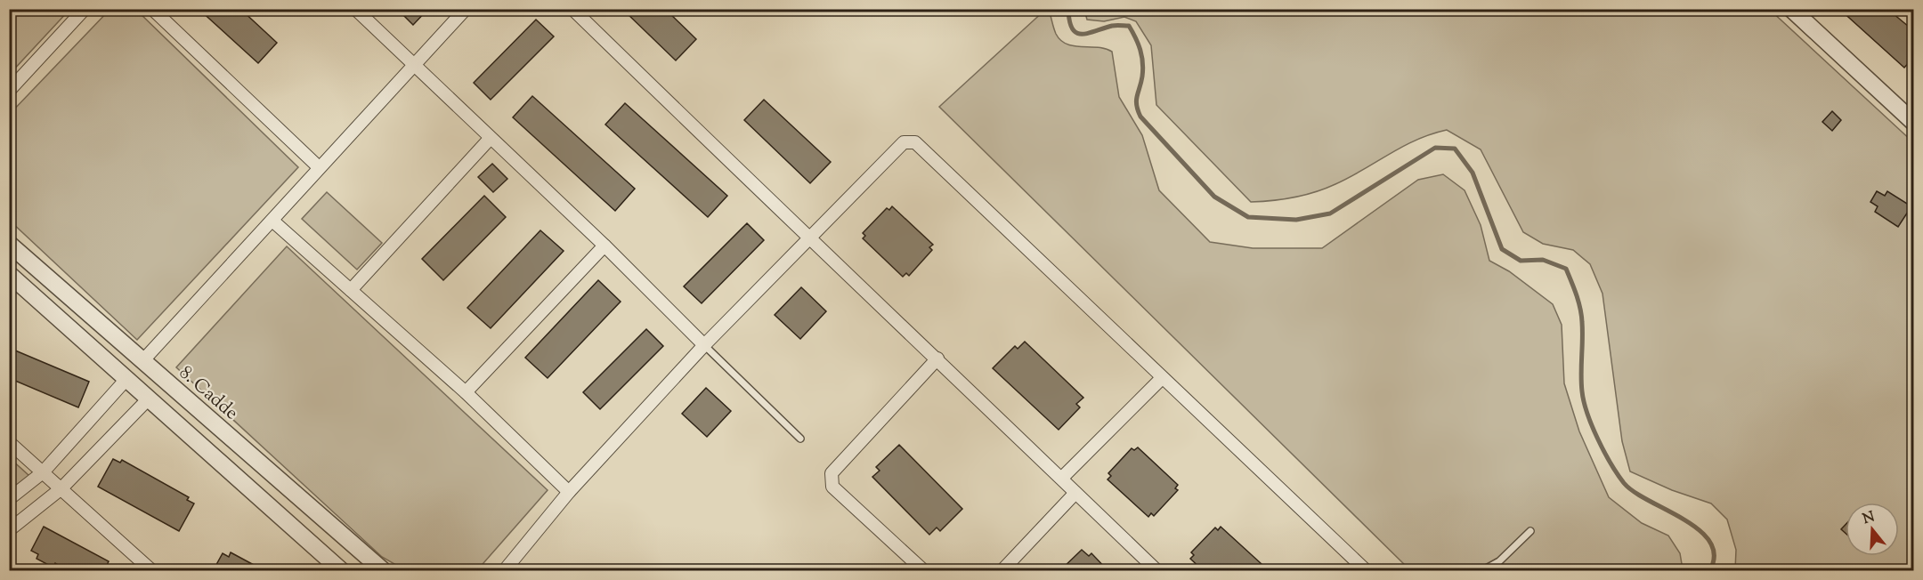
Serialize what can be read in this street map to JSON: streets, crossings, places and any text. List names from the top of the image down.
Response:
{
  "streets": {
    "street": ["8. Cadde"]
  },
  "north": "top"
}
